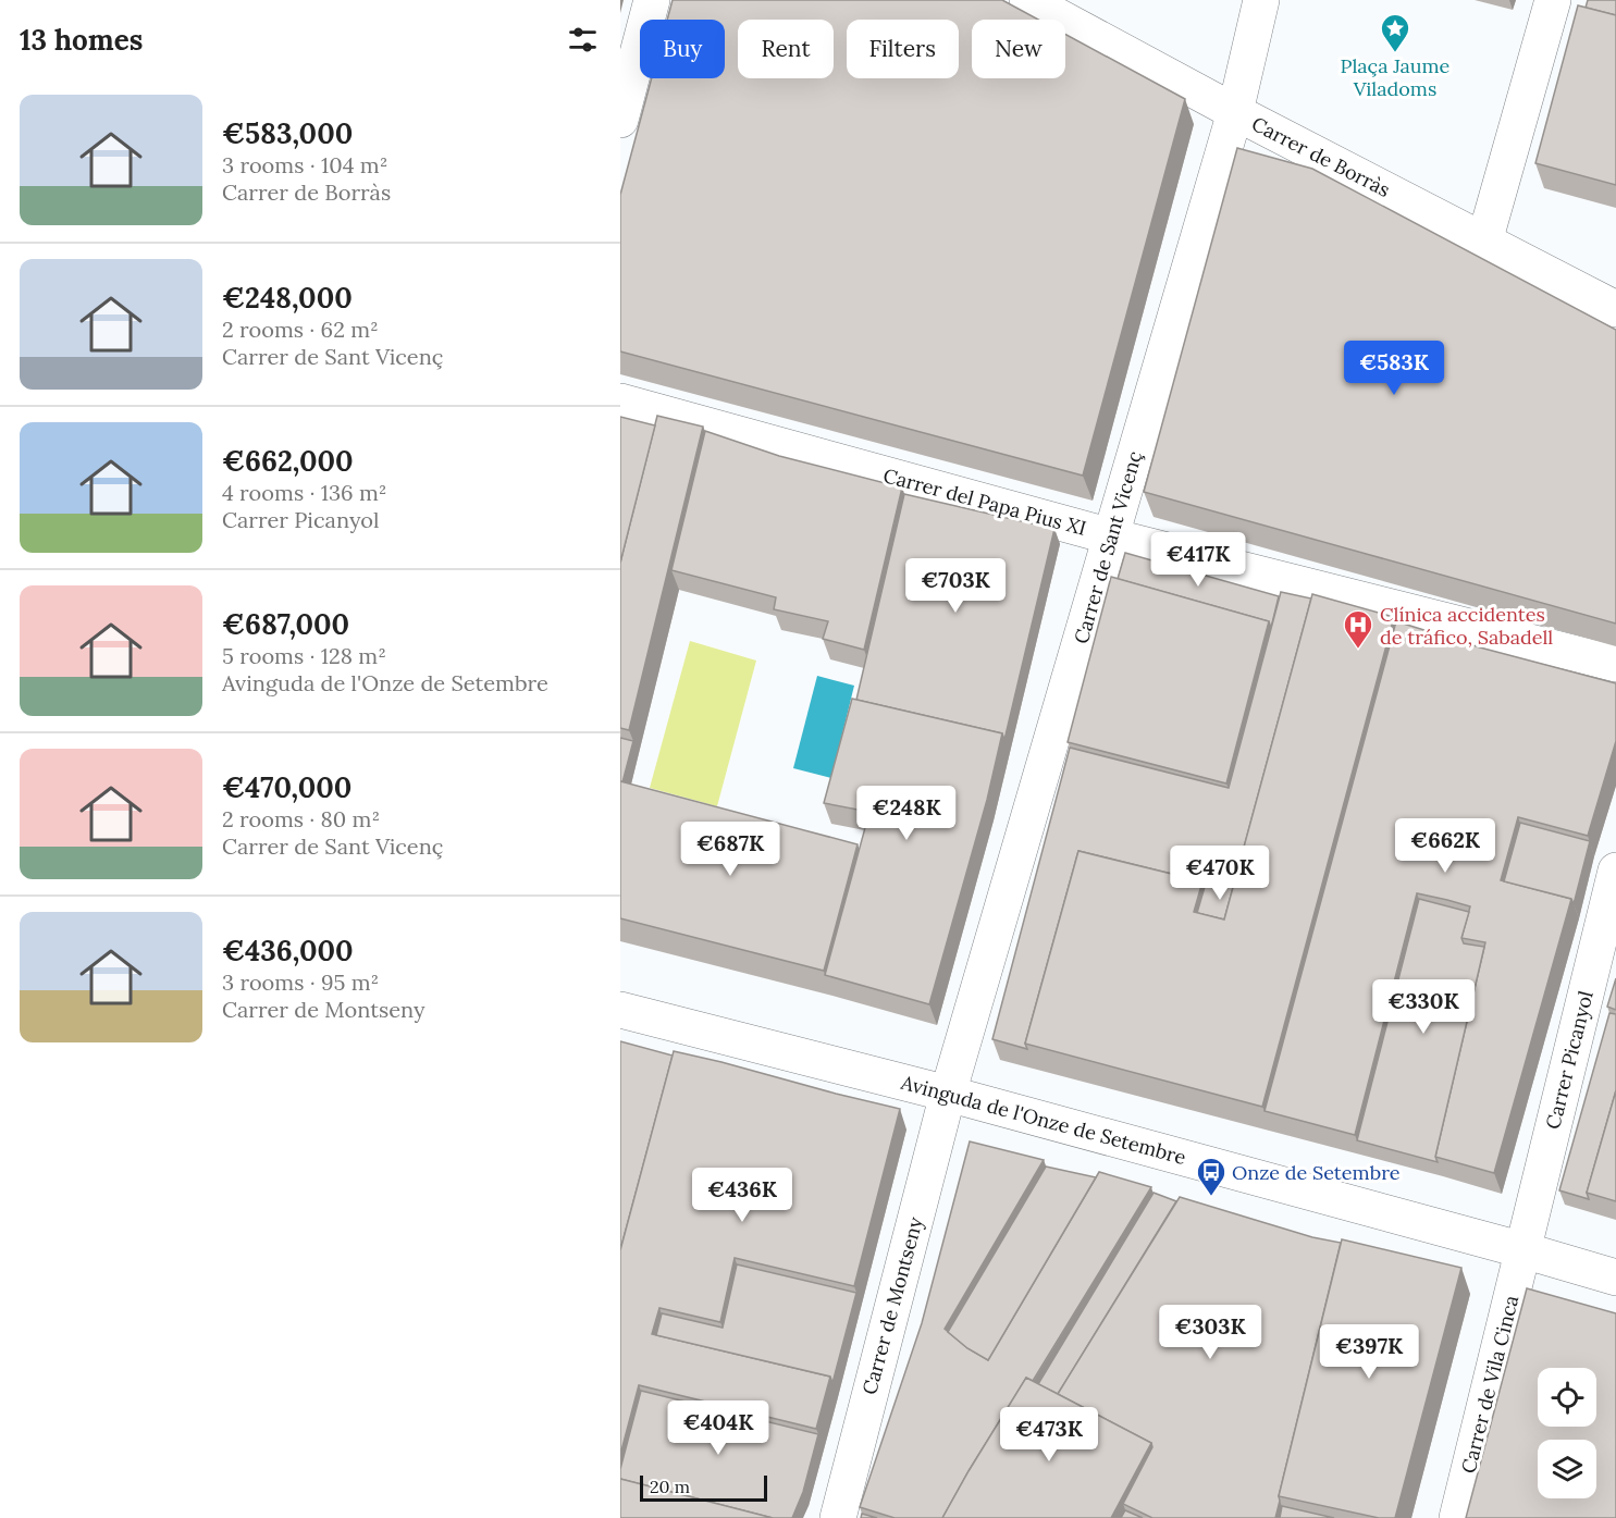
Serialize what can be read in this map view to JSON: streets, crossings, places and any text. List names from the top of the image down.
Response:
{
  "streets": {
    "street": [
      "Carrer de Borràs",
      "Carrer del Papa Pius XI",
      "Carrer de Sant Vicenç",
      "Carrer Picanyol",
      "Avinguda de l'Onze de Setembre",
      "Carrer de Montseny",
      "Carrer de Vila Cinca"
    ]
  },
  "crossings": [
    ["Carrer de Borràs", "Carrer de Sant Vicenç"],
    ["Carrer del Papa Pius XI", "Carrer de Sant Vicenç"],
    ["Carrer de Sant Vicenç", "Avinguda de l'Onze de Setembre"],
    ["Carrer de Sant Vicenç", "Carrer de Montseny"],
    ["Carrer Picanyol", "Avinguda de l'Onze de Setembre"],
    ["Carrer Picanyol", "Carrer de Vila Cinca"],
    ["Avinguda de l'Onze de Setembre", "Carrer de Montseny"],
    ["Avinguda de l'Onze de Setembre", "Carrer de Vila Cinca"]
  ],
  "places": {
    "place": ["Plaça Jaume Viladoms"],
    "hospital": ["Clínica accidentes de tráfico, Sabadell"],
    "bus stop": ["Onze de Setembre"]
  },
  "scale_bar": "20 m",
  "page": {
    "heading": "13 homes",
    "chip": [
      "Buy",
      "Rent",
      "Filters",
      "New"
    ],
    "list": [
      {
        "name": "€583,000",
        "note": "3 rooms · 104 m² · Carrer de Borràs"
      },
      {
        "name": "€248,000",
        "note": "2 rooms · 62 m² · Carrer de Sant Vicenç"
      },
      {
        "name": "€662,000",
        "note": "4 rooms · 136 m² · Carrer Picanyol"
      },
      {
        "name": "€687,000",
        "note": "5 rooms · 128 m² · Avinguda de l'Onze de Setembre"
      },
      {
        "name": "€470,000",
        "note": "2 rooms · 80 m² · Carrer de Sant Vicenç"
      },
      {
        "name": "€436,000",
        "note": "3 rooms · 95 m² · Carrer de Montseny"
      }
    ],
    "price": [
      "€583K",
      "€417K",
      "€703K",
      "€248K",
      "€662K",
      "€687K",
      "€470K",
      "€330K",
      "€436K",
      "€303K",
      "€397K",
      "€404K",
      "€473K"
    ],
    "scale": "20 m"
  }
}
